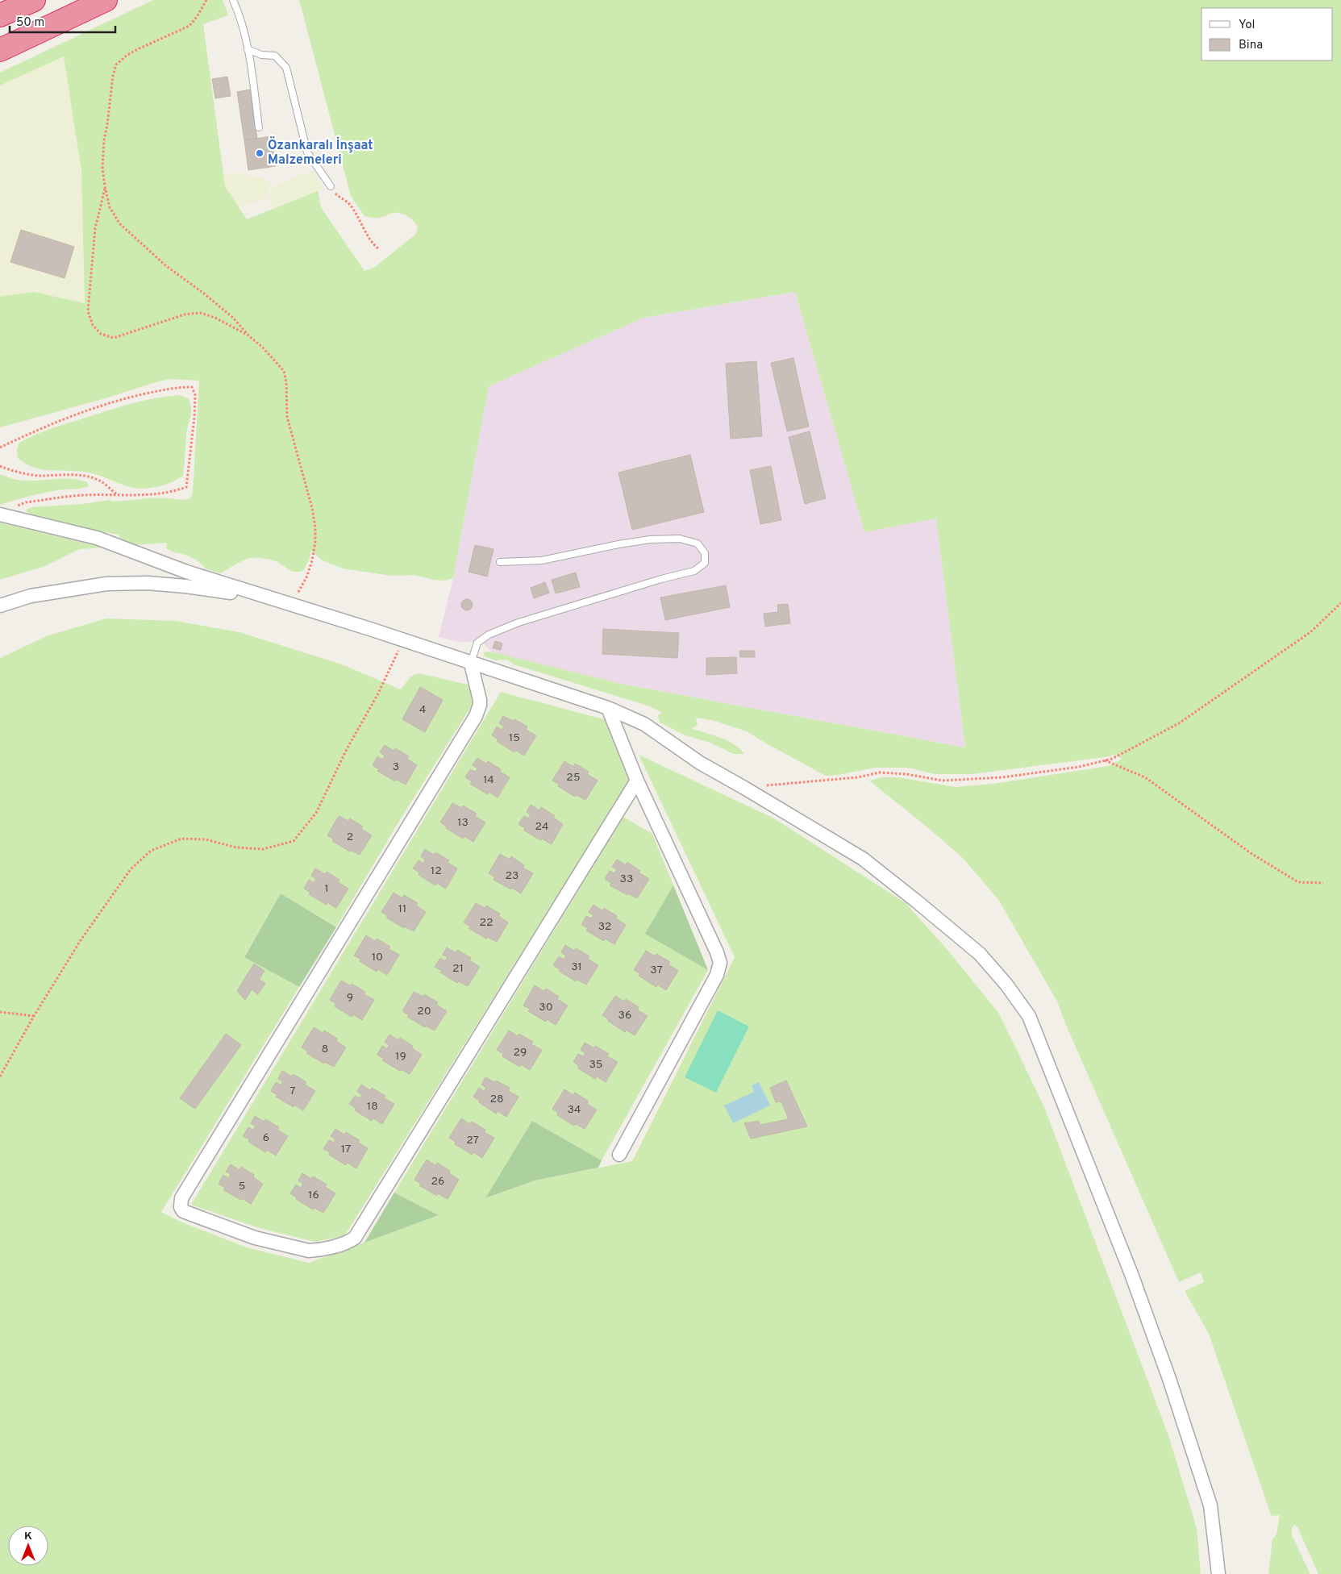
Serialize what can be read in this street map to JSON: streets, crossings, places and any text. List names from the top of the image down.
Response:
{
  "places": ["Özankaralı İnşaat Malzemeleri"],
  "house_numbers": [
    "4",
    "15",
    "3",
    "25",
    "14",
    "13",
    "24",
    "2",
    "12",
    "23",
    "33",
    "1",
    "11",
    "22",
    "32",
    "10",
    "31",
    "21",
    "37",
    "9",
    "30",
    "20",
    "36",
    "8",
    "29",
    "19",
    "35",
    "7",
    "28",
    "18",
    "34",
    "6",
    "27",
    "17",
    "26",
    "5",
    "16"
  ],
  "legend": ["Yol", "Bina"],
  "scale_bar": "50 m",
  "north": "top"
}
